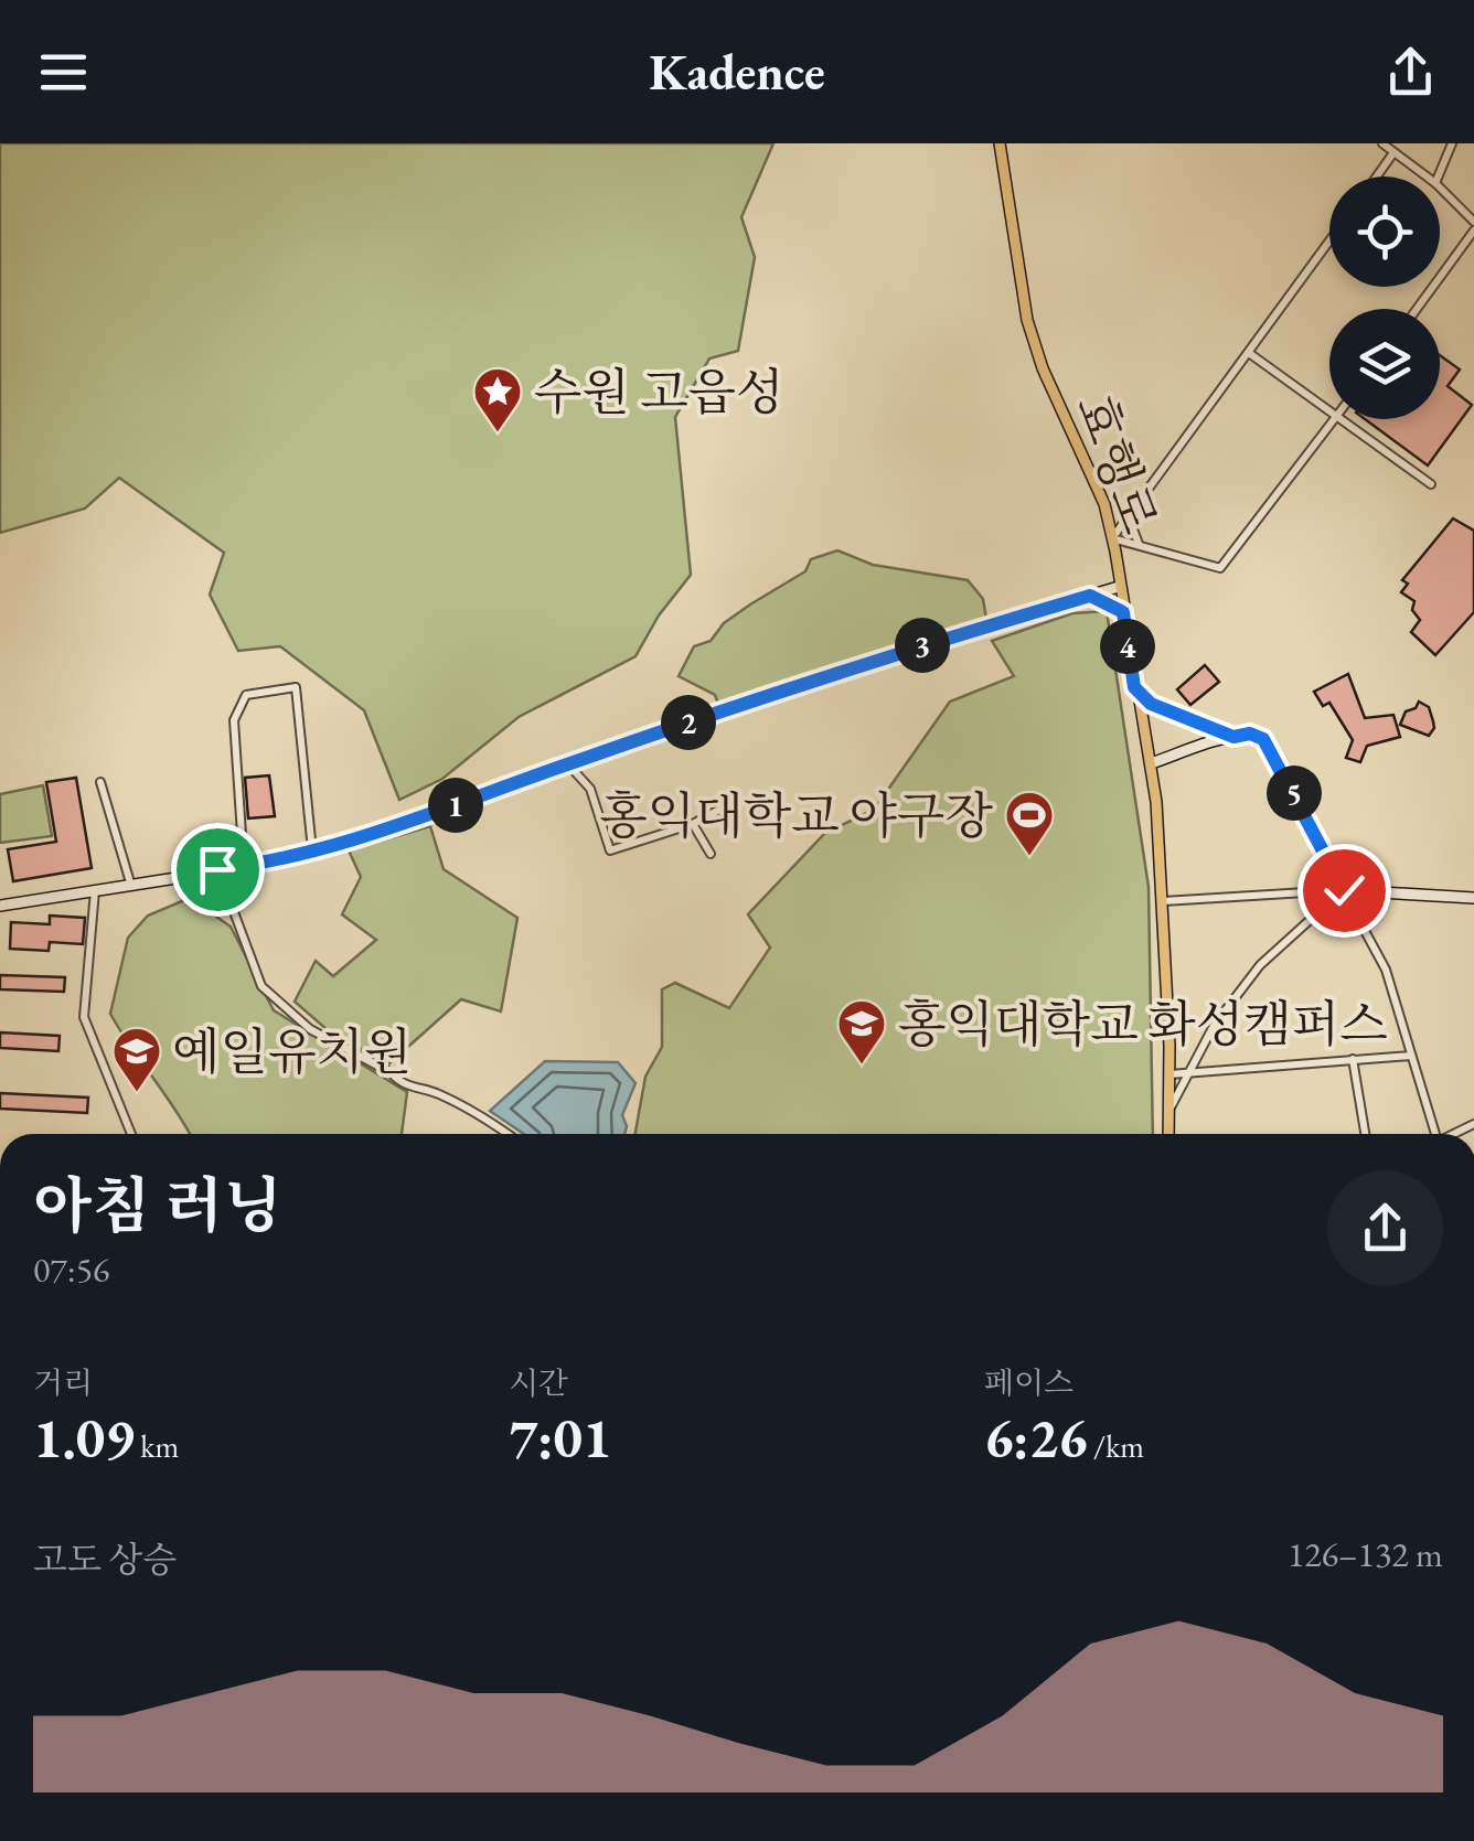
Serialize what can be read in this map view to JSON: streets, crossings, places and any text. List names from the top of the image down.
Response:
{
  "streets": {
    "main road": ["효행로"]
  },
  "places": {
    "place": ["수원 고읍성"],
    "sports": ["홍익대학교 야구장"],
    "school or university": ["홍익대학교 화성캠퍼스", "예일유치원"]
  },
  "page": {
    "header": "Kadence",
    "pins": [
      "3",
      "4",
      "2",
      "5",
      "1"
    ],
    "heading": ["아침 러닝", "07:56"],
    "stats": [
      ["거리", "1.09 km"],
      ["시간", "7:01"],
      ["페이스", "6:26 /km"]
    ],
    "chart": ["고도 상승", "126–132 m"]
  }
}
